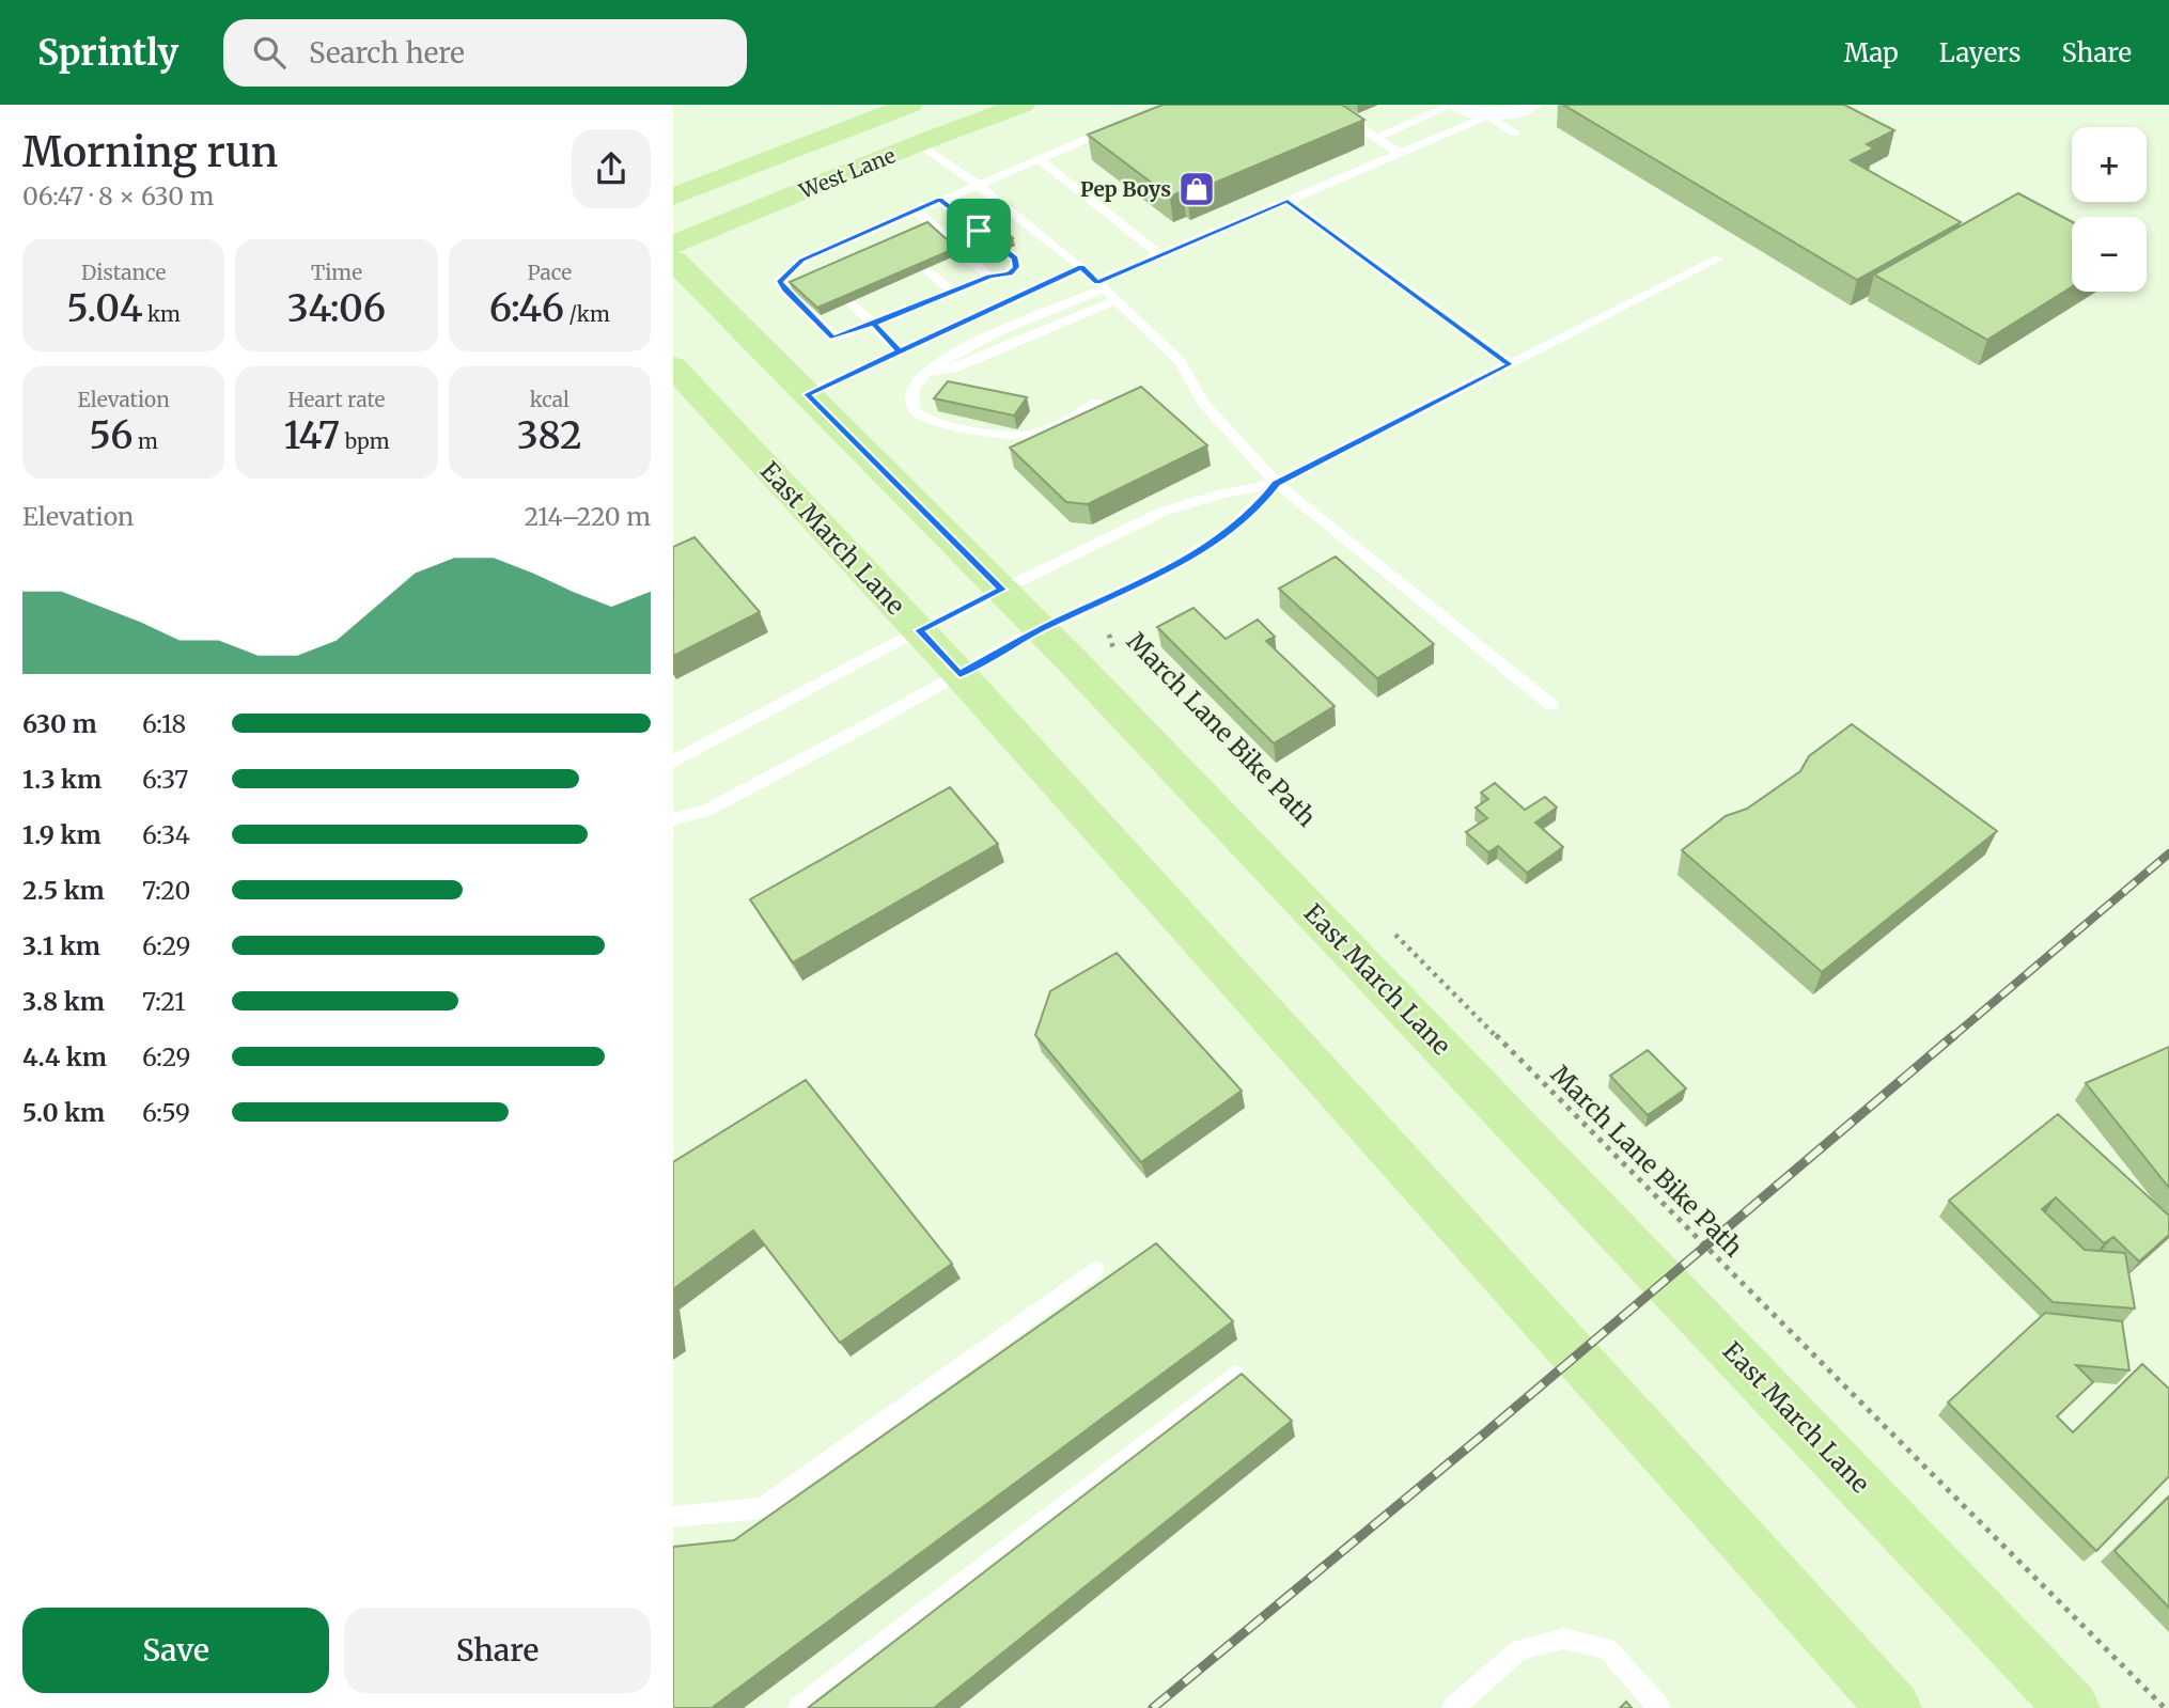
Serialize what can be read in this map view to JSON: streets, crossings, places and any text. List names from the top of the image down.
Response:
{
  "streets": {
    "main road": ["West Lane", "East March Lane"],
    "path": ["March Lane Bike Path"]
  },
  "places": {
    "shop": ["Pep Boys"]
  },
  "page": {
    "header": "Sprintly",
    "search": "Search here",
    "nav": ["Map", "Layers", "Share"],
    "heading": ["Morning run", "06:47 · 8 × 630 m"],
    "map_buttons": ["+", "−"],
    "stats": [
      ["Distance", "5.04 km"],
      ["Time", "34:06"],
      ["Pace", "6:46 /km"],
      ["Elevation", "56 m"],
      ["Heart rate", "147 bpm"],
      ["kcal", "382"]
    ],
    "chart": ["Elevation", "214–220 m"],
    "list": [
      {
        "name": "630 m",
        "note": "6:18"
      },
      {
        "name": "1.3 km",
        "note": "6:37"
      },
      {
        "name": "1.9 km",
        "note": "6:34"
      },
      {
        "name": "2.5 km",
        "note": "7:20"
      },
      {
        "name": "3.1 km",
        "note": "6:29"
      },
      {
        "name": "3.8 km",
        "note": "7:21"
      },
      {
        "name": "4.4 km",
        "note": "6:29"
      },
      {
        "name": "5.0 km",
        "note": "6:59"
      }
    ],
    "buttons": ["Save", "Share"]
  }
}
